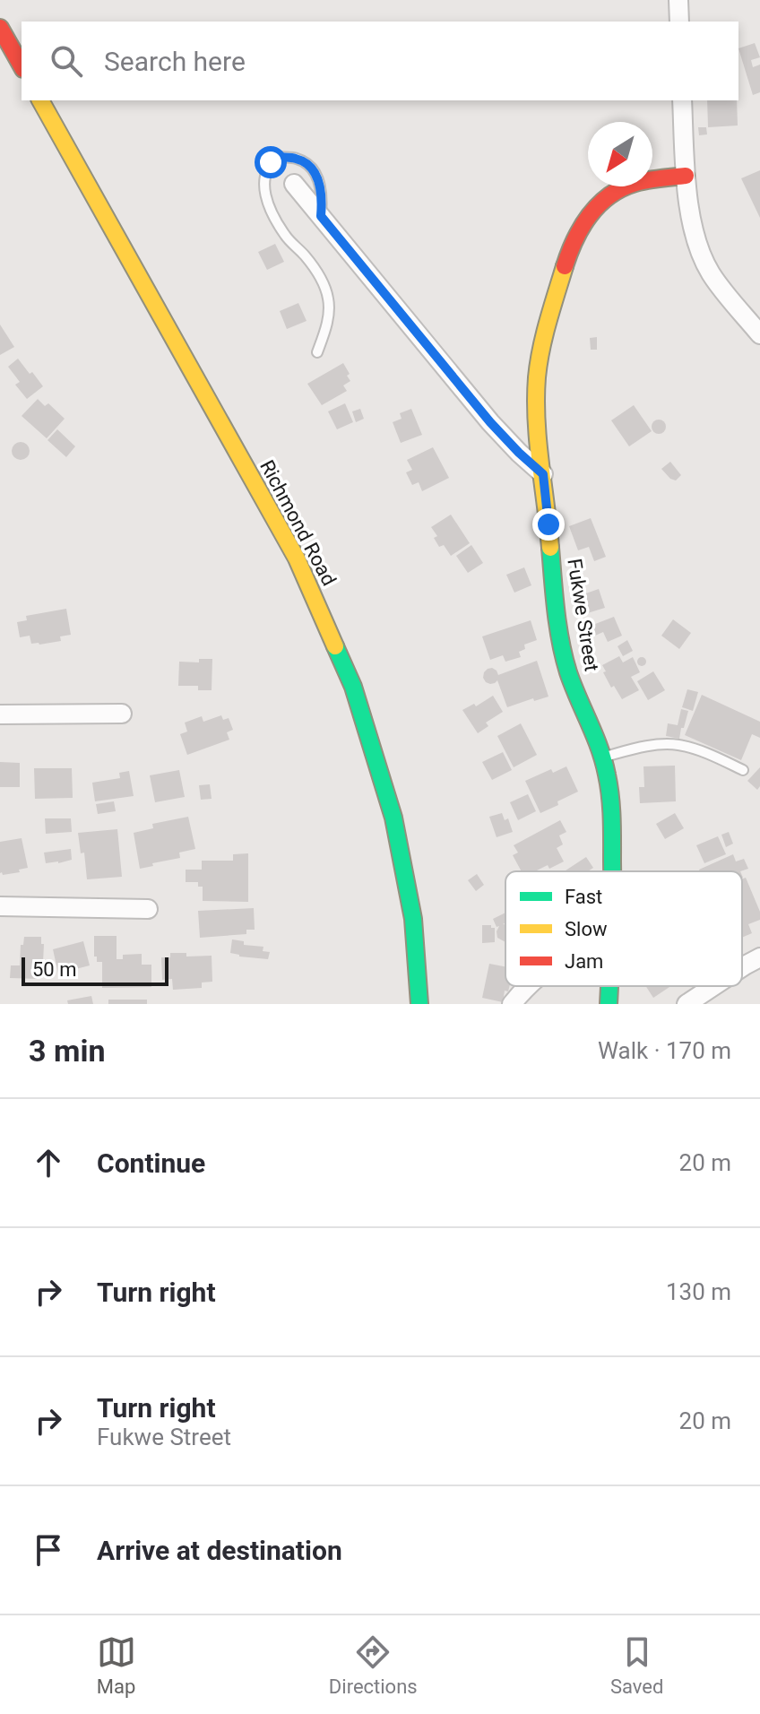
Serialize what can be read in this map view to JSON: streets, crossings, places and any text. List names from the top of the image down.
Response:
{
  "streets": {
    "main road": ["Richmond Road", "Fukwe Street"]
  },
  "legend": ["Fast", "Slow", "Jam"],
  "scale_bar": "50 m",
  "north": "bottom left",
  "page": {
    "search": "Search here",
    "scale": "50 m",
    "heading": ["3 min", "Walk · 170 m"],
    "list": [
      ["Continue", "20 m"],
      ["Turn right", "130 m"],
      ["Turn right", "Fukwe Street", "20 m"],
      "Arrive at destination"
    ],
    "nav": ["Map", "Directions", "Saved"]
  }
}
